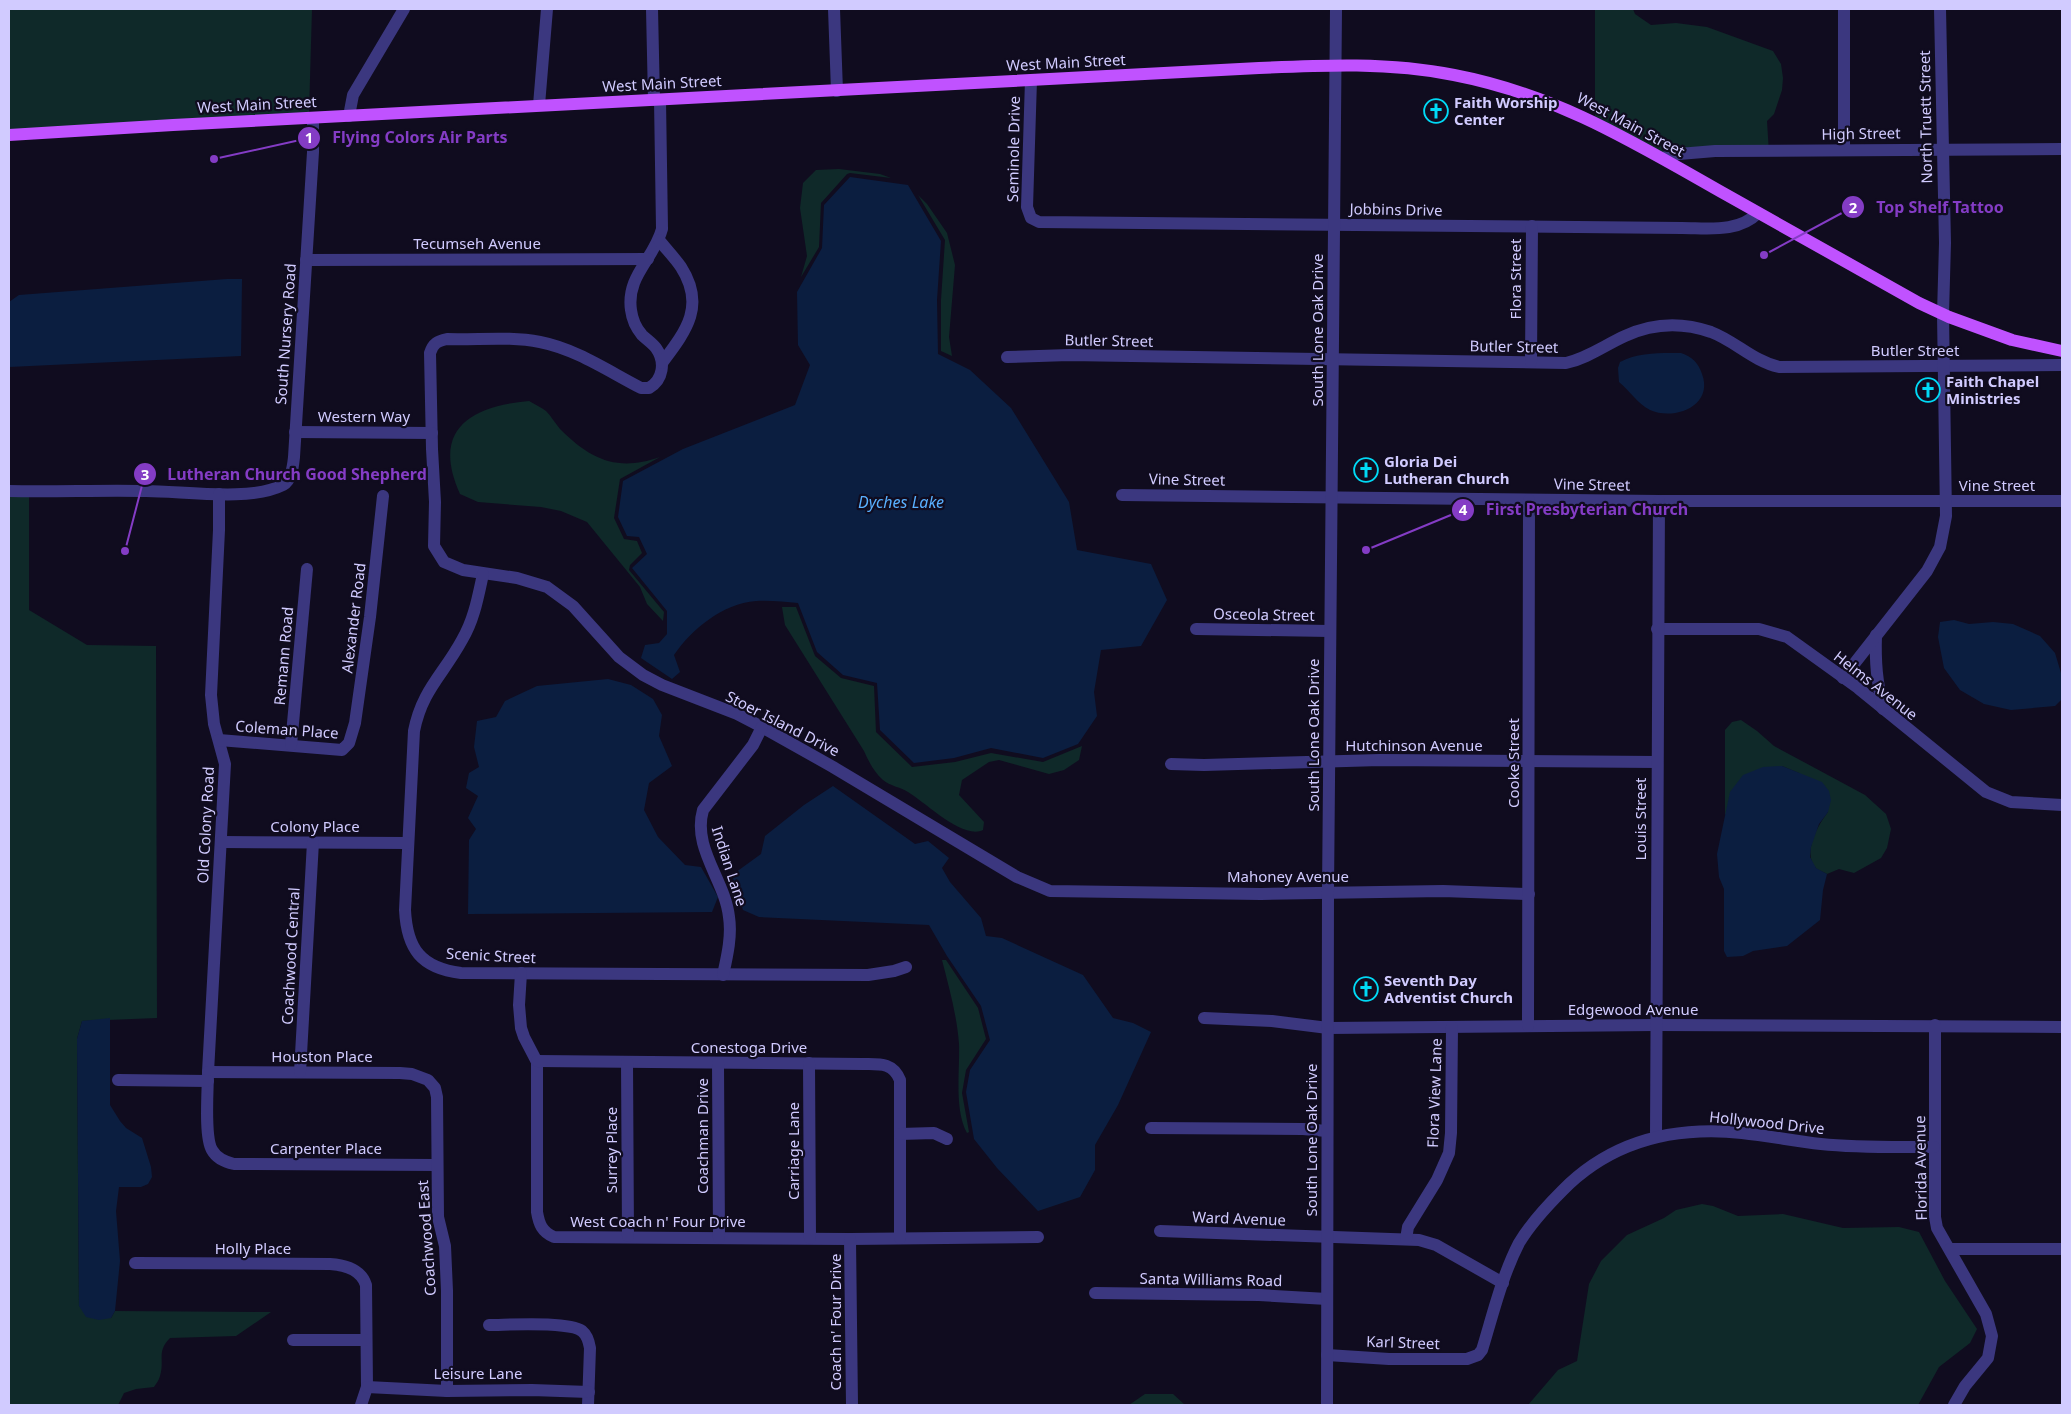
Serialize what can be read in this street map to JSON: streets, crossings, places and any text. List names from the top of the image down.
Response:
{
  "streets": {
    "main road": ["West Main Street"],
    "street": [
      "North Truett Street",
      "High Street",
      "Seminole Drive",
      "Jobbins Drive",
      "Tecumseh Avenue",
      "Flora Street",
      "South Lone Oak Drive",
      "South Nursery Road",
      "Butler Street",
      "Western Way",
      "Vine Street",
      "Osceola Street",
      "Alexander Road",
      "Remann Road",
      "Helms Avenue",
      "Stoer Island Drive",
      "Coleman Place",
      "Hutchinson Avenue",
      "Cooke Street",
      "Louis Street",
      "Old Colony Road",
      "Colony Place",
      "Indian Lane",
      "Mahoney Avenue",
      "Scenic Street",
      "Coachwood Central",
      "Edgewood Avenue",
      "Conestoga Drive",
      "Houston Place",
      "Flora View Lane",
      "Hollywood Drive",
      "Coachman Drive",
      "Carpenter Place",
      "Surrey Place",
      "Carriage Lane",
      "Florida Avenue",
      "Ward Avenue",
      "West Coach n' Four Drive",
      "Coachwood East",
      "Holly Place",
      "Santa Williams Road",
      "Coach n' Four Drive",
      "Karl Street",
      "Leisure Lane"
    ]
  },
  "crossings": [
    ["West Main Street", "North Truett Street"],
    ["West Main Street", "High Street"],
    ["West Main Street", "Seminole Drive"],
    ["West Main Street", "Jobbins Drive"],
    ["West Main Street", "South Lone Oak Drive"],
    ["West Main Street", "South Nursery Road"],
    ["North Truett Street", "High Street"],
    ["North Truett Street", "Butler Street"],
    ["North Truett Street", "Vine Street"],
    ["North Truett Street", "Helms Avenue"],
    ["Seminole Drive", "Jobbins Drive"],
    ["Jobbins Drive", "Flora Street"],
    ["Jobbins Drive", "South Lone Oak Drive"],
    ["Tecumseh Avenue", "South Nursery Road"],
    ["Flora Street", "Butler Street"],
    ["South Lone Oak Drive", "Butler Street"],
    ["South Lone Oak Drive", "Vine Street"],
    ["South Lone Oak Drive", "Osceola Street"],
    ["South Lone Oak Drive", "Hutchinson Avenue"],
    ["South Lone Oak Drive", "Mahoney Avenue"],
    ["South Lone Oak Drive", "Edgewood Avenue"],
    ["South Lone Oak Drive", "Ward Avenue"],
    ["South Lone Oak Drive", "Santa Williams Road"],
    ["South Lone Oak Drive", "Karl Street"],
    ["South Nursery Road", "Western Way"],
    ["South Nursery Road", "Old Colony Road"],
    ["Western Way", "Stoer Island Drive"],
    ["Vine Street", "Cooke Street"],
    ["Vine Street", "Louis Street"],
    ["Alexander Road", "Coleman Place"],
    ["Remann Road", "Coleman Place"],
    ["Helms Avenue", "Louis Street"],
    ["Stoer Island Drive", "Indian Lane"],
    ["Stoer Island Drive", "Mahoney Avenue"],
    ["Stoer Island Drive", "Scenic Street"],
    ["Coleman Place", "Old Colony Road"],
    ["Hutchinson Avenue", "Cooke Street"],
    ["Hutchinson Avenue", "Louis Street"],
    ["Cooke Street", "Mahoney Avenue"],
    ["Cooke Street", "Edgewood Avenue"],
    ["Louis Street", "Edgewood Avenue"],
    ["Louis Street", "Hollywood Drive"],
    ["Old Colony Road", "Colony Place"],
    ["Old Colony Road", "Houston Place"],
    ["Old Colony Road", "Carpenter Place"],
    ["Colony Place", "Scenic Street"],
    ["Colony Place", "Coachwood Central"],
    ["Indian Lane", "Scenic Street"],
    ["Scenic Street", "West Coach n' Four Drive"],
    ["Coachwood Central", "Houston Place"],
    ["Edgewood Avenue", "Flora View Lane"],
    ["Edgewood Avenue", "Florida Avenue"],
    ["Conestoga Drive", "Coachman Drive"],
    ["Conestoga Drive", "Surrey Place"],
    ["Conestoga Drive", "Carriage Lane"],
    ["Conestoga Drive", "West Coach n' Four Drive"],
    ["Houston Place", "Coachwood East"],
    ["Flora View Lane", "Ward Avenue"],
    ["Hollywood Drive", "Florida Avenue"],
    ["Hollywood Drive", "Ward Avenue"],
    ["Hollywood Drive", "Karl Street"],
    ["Coachman Drive", "West Coach n' Four Drive"],
    ["Carpenter Place", "Coachwood East"],
    ["Surrey Place", "West Coach n' Four Drive"],
    ["Carriage Lane", "West Coach n' Four Drive"],
    ["West Coach n' Four Drive", "Coach n' Four Drive"],
    ["Coachwood East", "Leisure Lane"]
  ],
  "water": ["Dyches Lake"],
  "places": {
    "church": [
      "Faith Worship Center",
      "Faith Chapel Ministries",
      "Gloria Dei Lutheran Church",
      "Seventh Day Adventist Church"
    ],
    "other": [
      "Flying Colors Air Parts",
      "Top Shelf Tattoo",
      "First Presbyterian Church",
      "Lutheran Church Good Shepherd"
    ]
  }
}
